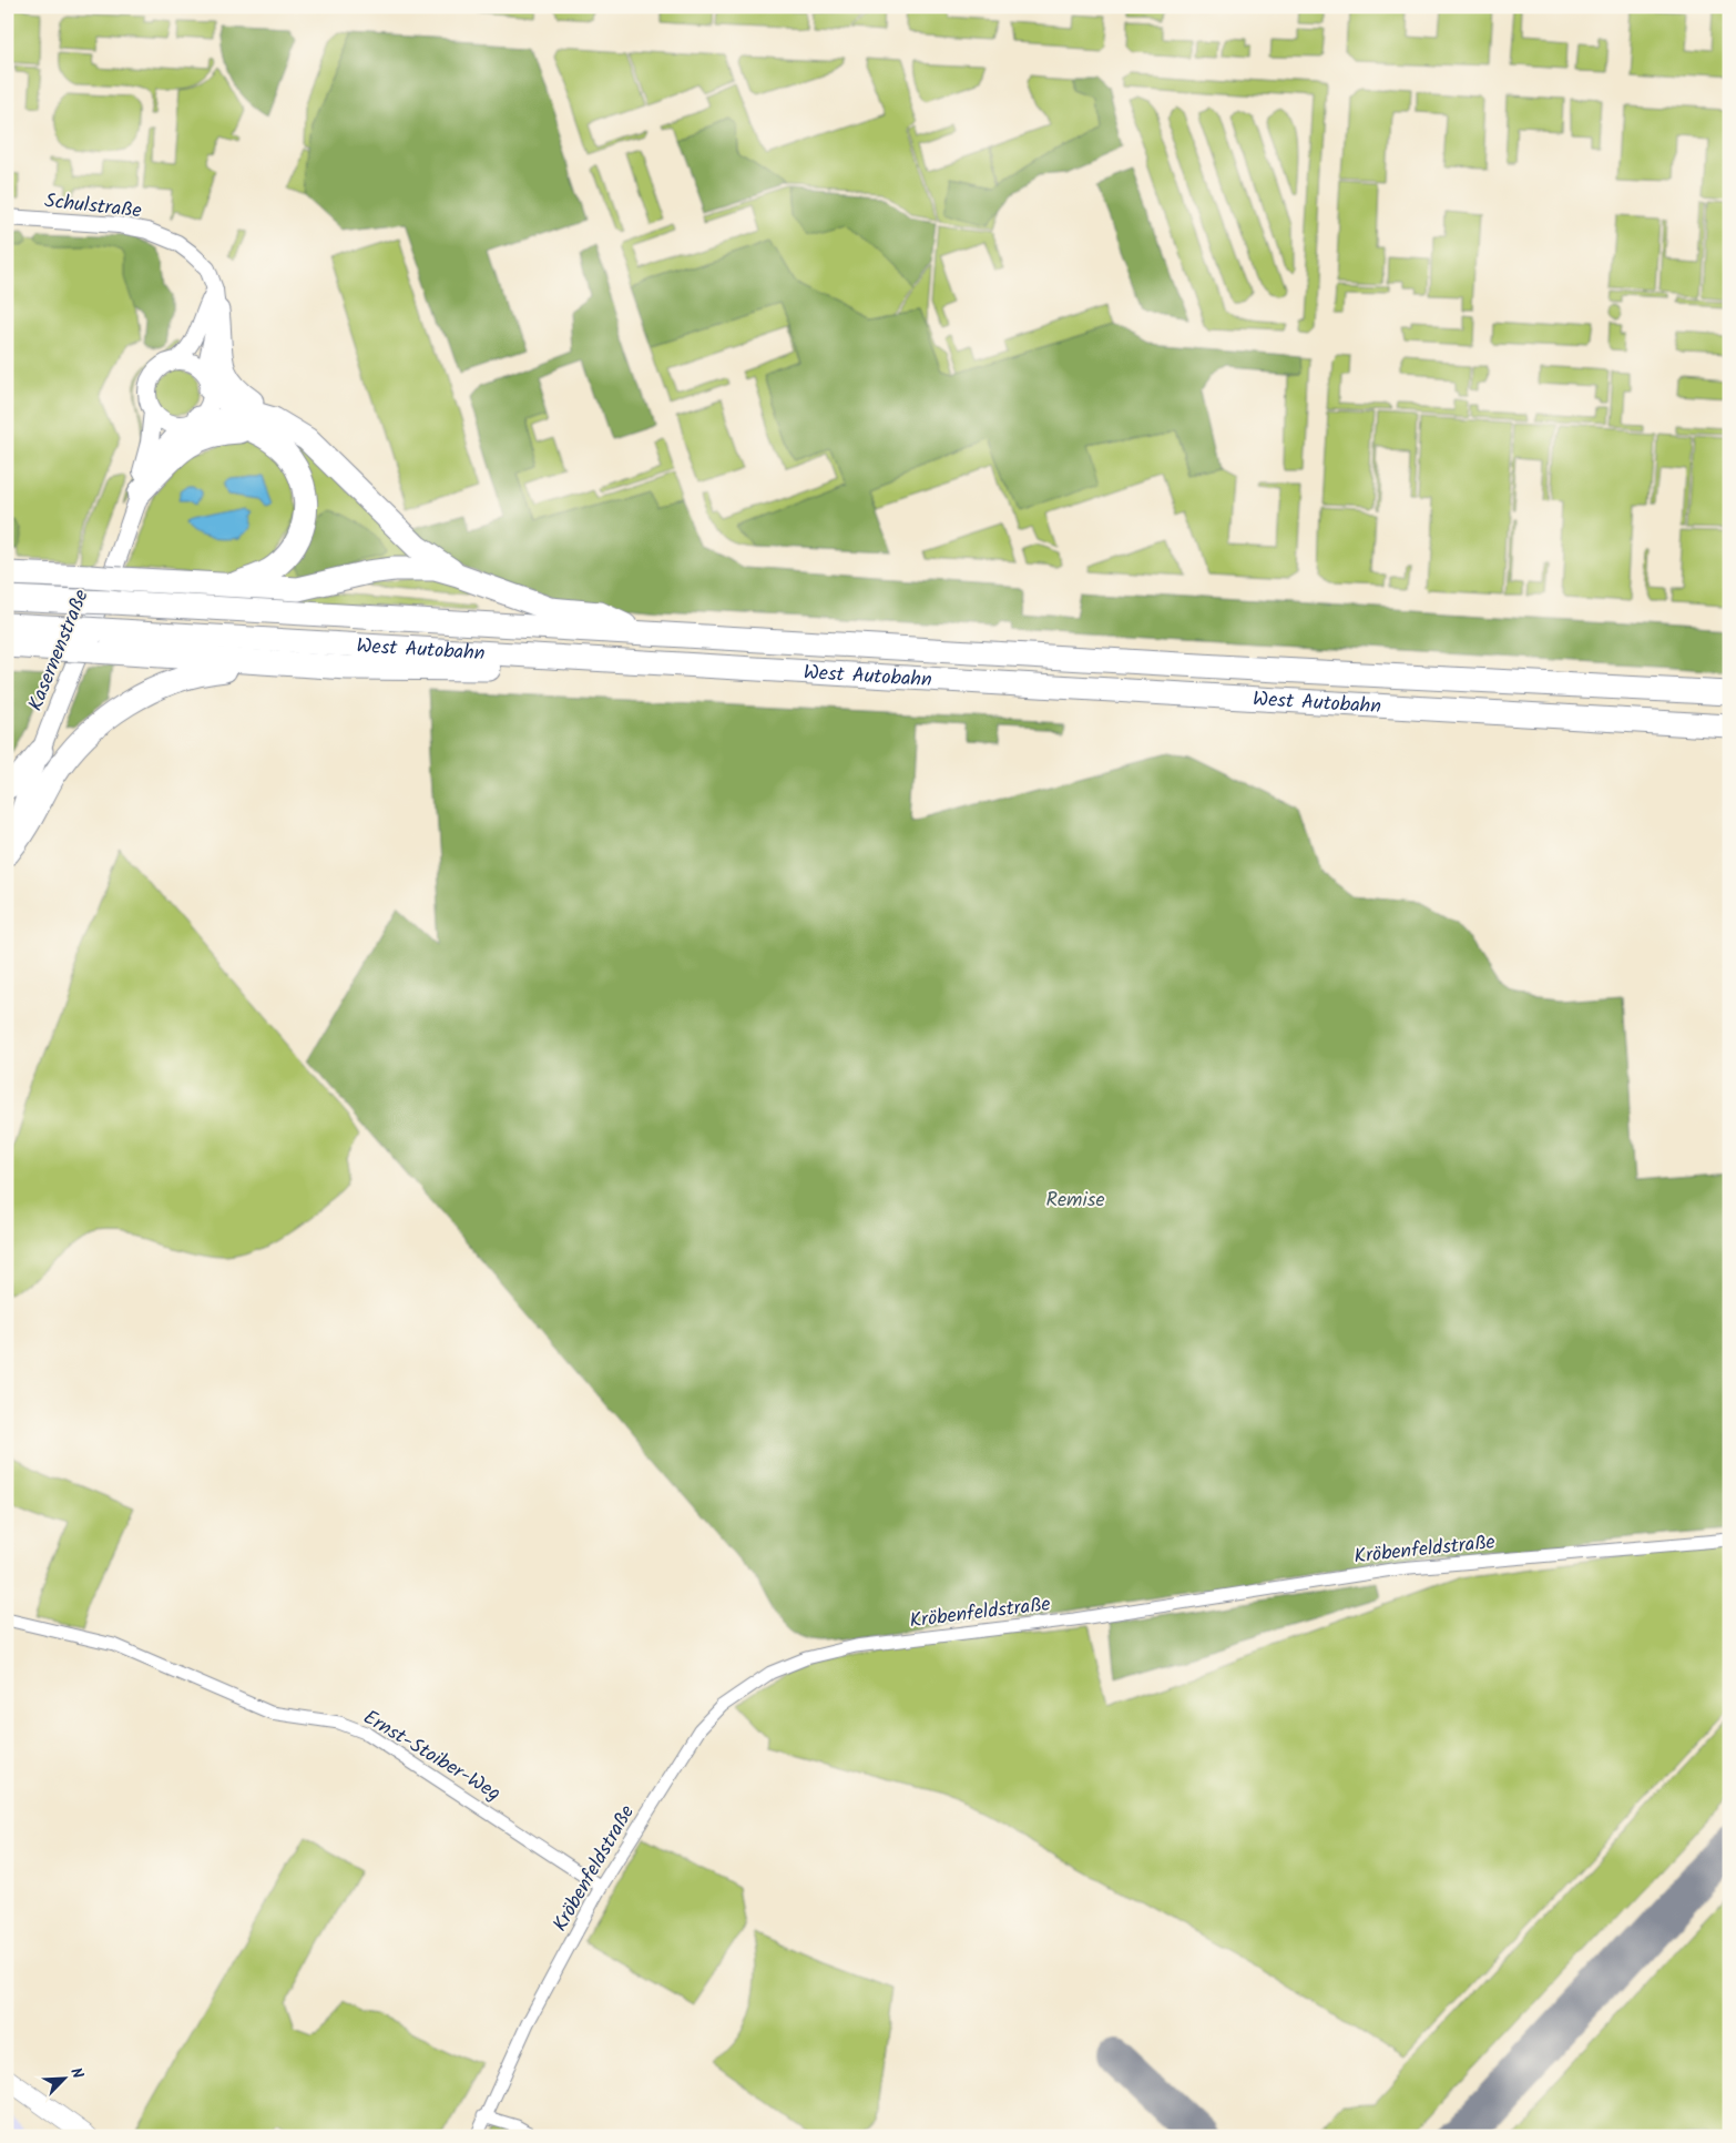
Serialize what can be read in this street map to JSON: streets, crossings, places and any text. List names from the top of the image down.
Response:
{
  "streets": {
    "highway": ["West Autobahn"],
    "main road": ["Kasernenstraße"],
    "street": ["Schulstraße", "Kröbenfeldstraße", "Ernst-Stoiber-Weg"]
  },
  "crossings": [
    ["Schulstraße", "Kasernenstraße"],
    ["Kröbenfeldstraße", "Ernst-Stoiber-Weg"]
  ],
  "parks": ["Remise"],
  "north": "top right"
}
